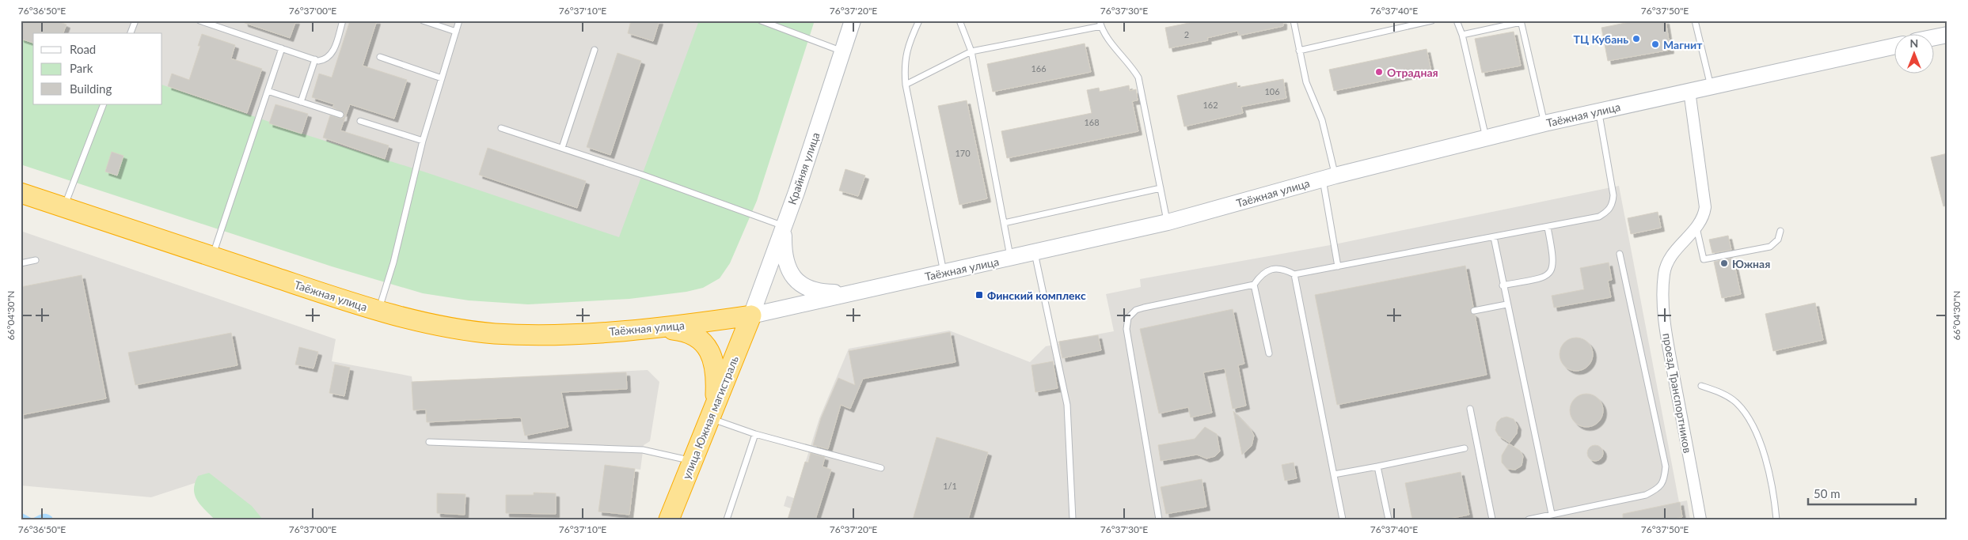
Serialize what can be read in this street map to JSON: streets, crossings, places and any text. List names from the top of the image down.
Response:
{
  "streets": {
    "highway": ["Таёжная улица", "улица Южная магистраль"],
    "street": ["Крайняя улица", "проезд Транспортников"]
  },
  "crossings": [
    ["Таёжная улица", "Крайняя улица"],
    ["Таёжная улица", "проезд Транспортников"],
    ["Таёжная улица", "улица Южная магистраль"],
    ["Крайняя улица", "улица Южная магистраль"]
  ],
  "places": {
    "other": [
      "ТЦ Кубань",
      "Магнит",
      "Отрадная",
      "Южная"
    ],
    "transit": ["Финский комплекс"]
  },
  "house_numbers": [
    "2",
    "166",
    "106",
    "162",
    "168",
    "170",
    "1/1"
  ],
  "legend": ["Road", "Park", "Building"],
  "scale_bar": "50 m",
  "north": "top",
  "coordinates": [
    "76°36'50\"E",
    "76°37'00\"E",
    "76°37'10\"E",
    "76°37'20\"E",
    "76°37'30\"E",
    "76°37'40\"E",
    "76°37'50\"E",
    "66°04'30\"N"
  ]
}
